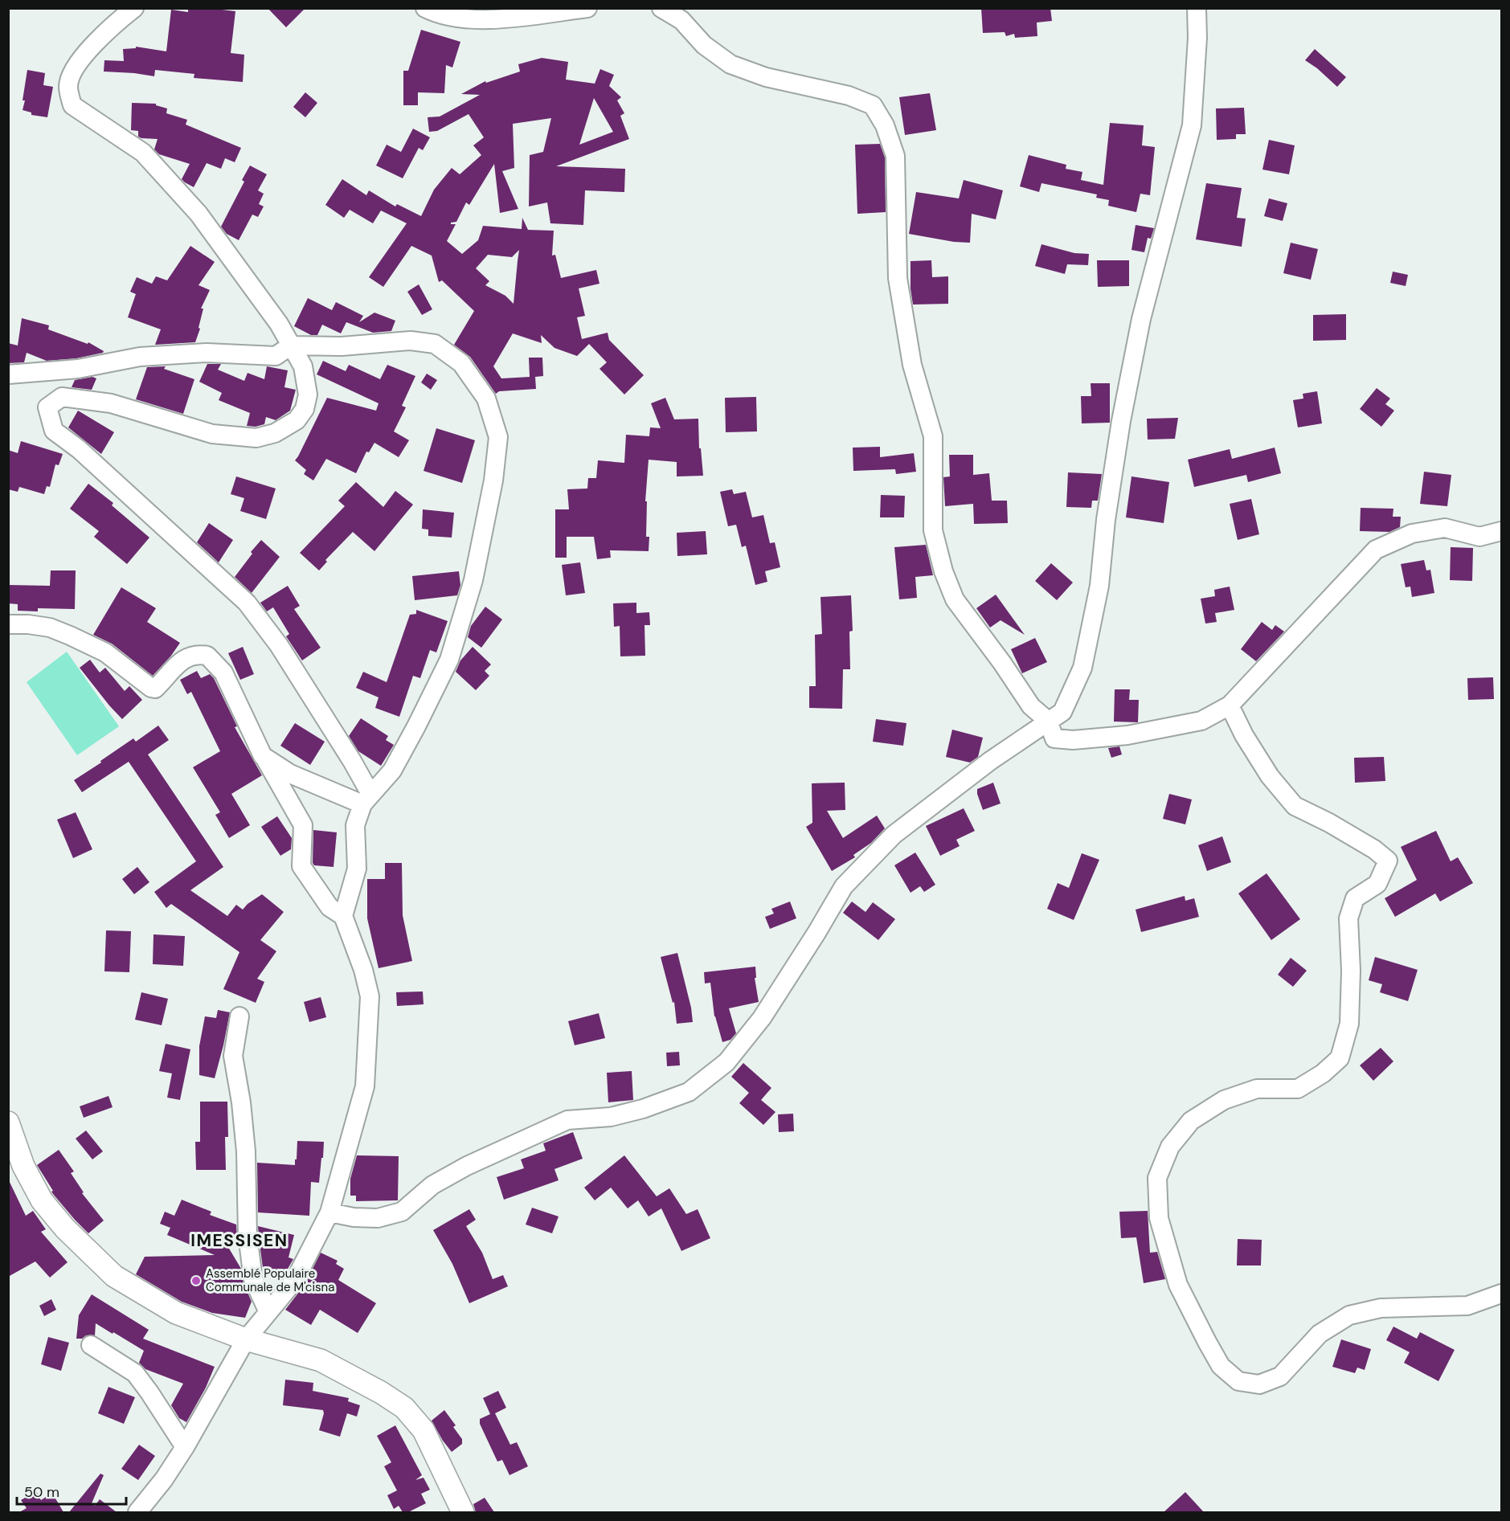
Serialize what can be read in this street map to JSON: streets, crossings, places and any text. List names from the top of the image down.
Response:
{
  "districts": ["IMESSISEN"],
  "places": ["Assemblé Populaire Communale de M'cisna"],
  "scale_bar": "50 m"
}
